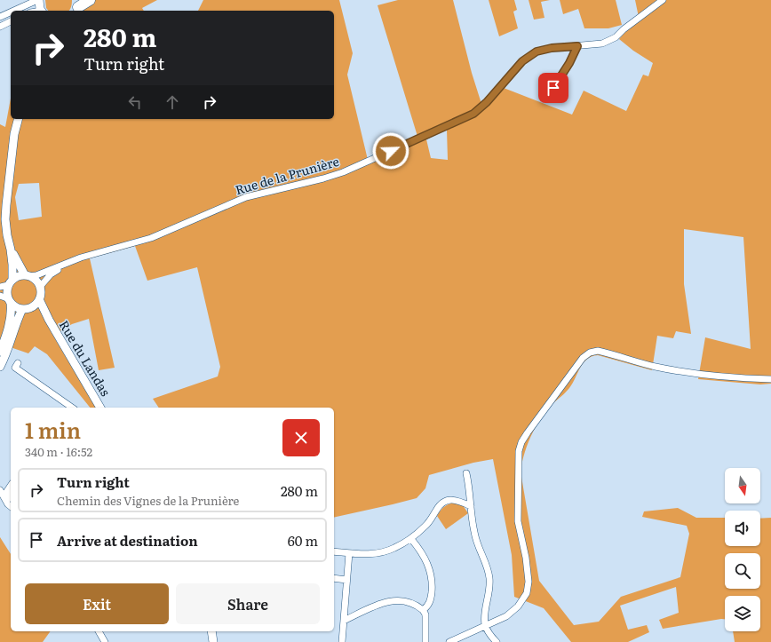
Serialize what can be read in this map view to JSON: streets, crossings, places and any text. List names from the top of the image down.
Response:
{
  "streets": {
    "street": ["Rue de la Prunière", "Rue du Landas"]
  },
  "crossings": [
    ["Rue de la Prunière", "Rue du Landas"]
  ],
  "north": "bottom",
  "page": {
    "turn": ["280 m", "Turn right"],
    "heading": ["1 min", "340 m · 16:52"],
    "list": [
      {
        "name": "Turn right",
        "note": "Chemin des Vignes de la Prunière",
        "value": "280 m"
      },
      {
        "name": "Arrive at destination",
        "value": "60 m"
      }
    ],
    "buttons": ["Exit", "Share"]
  }
}
